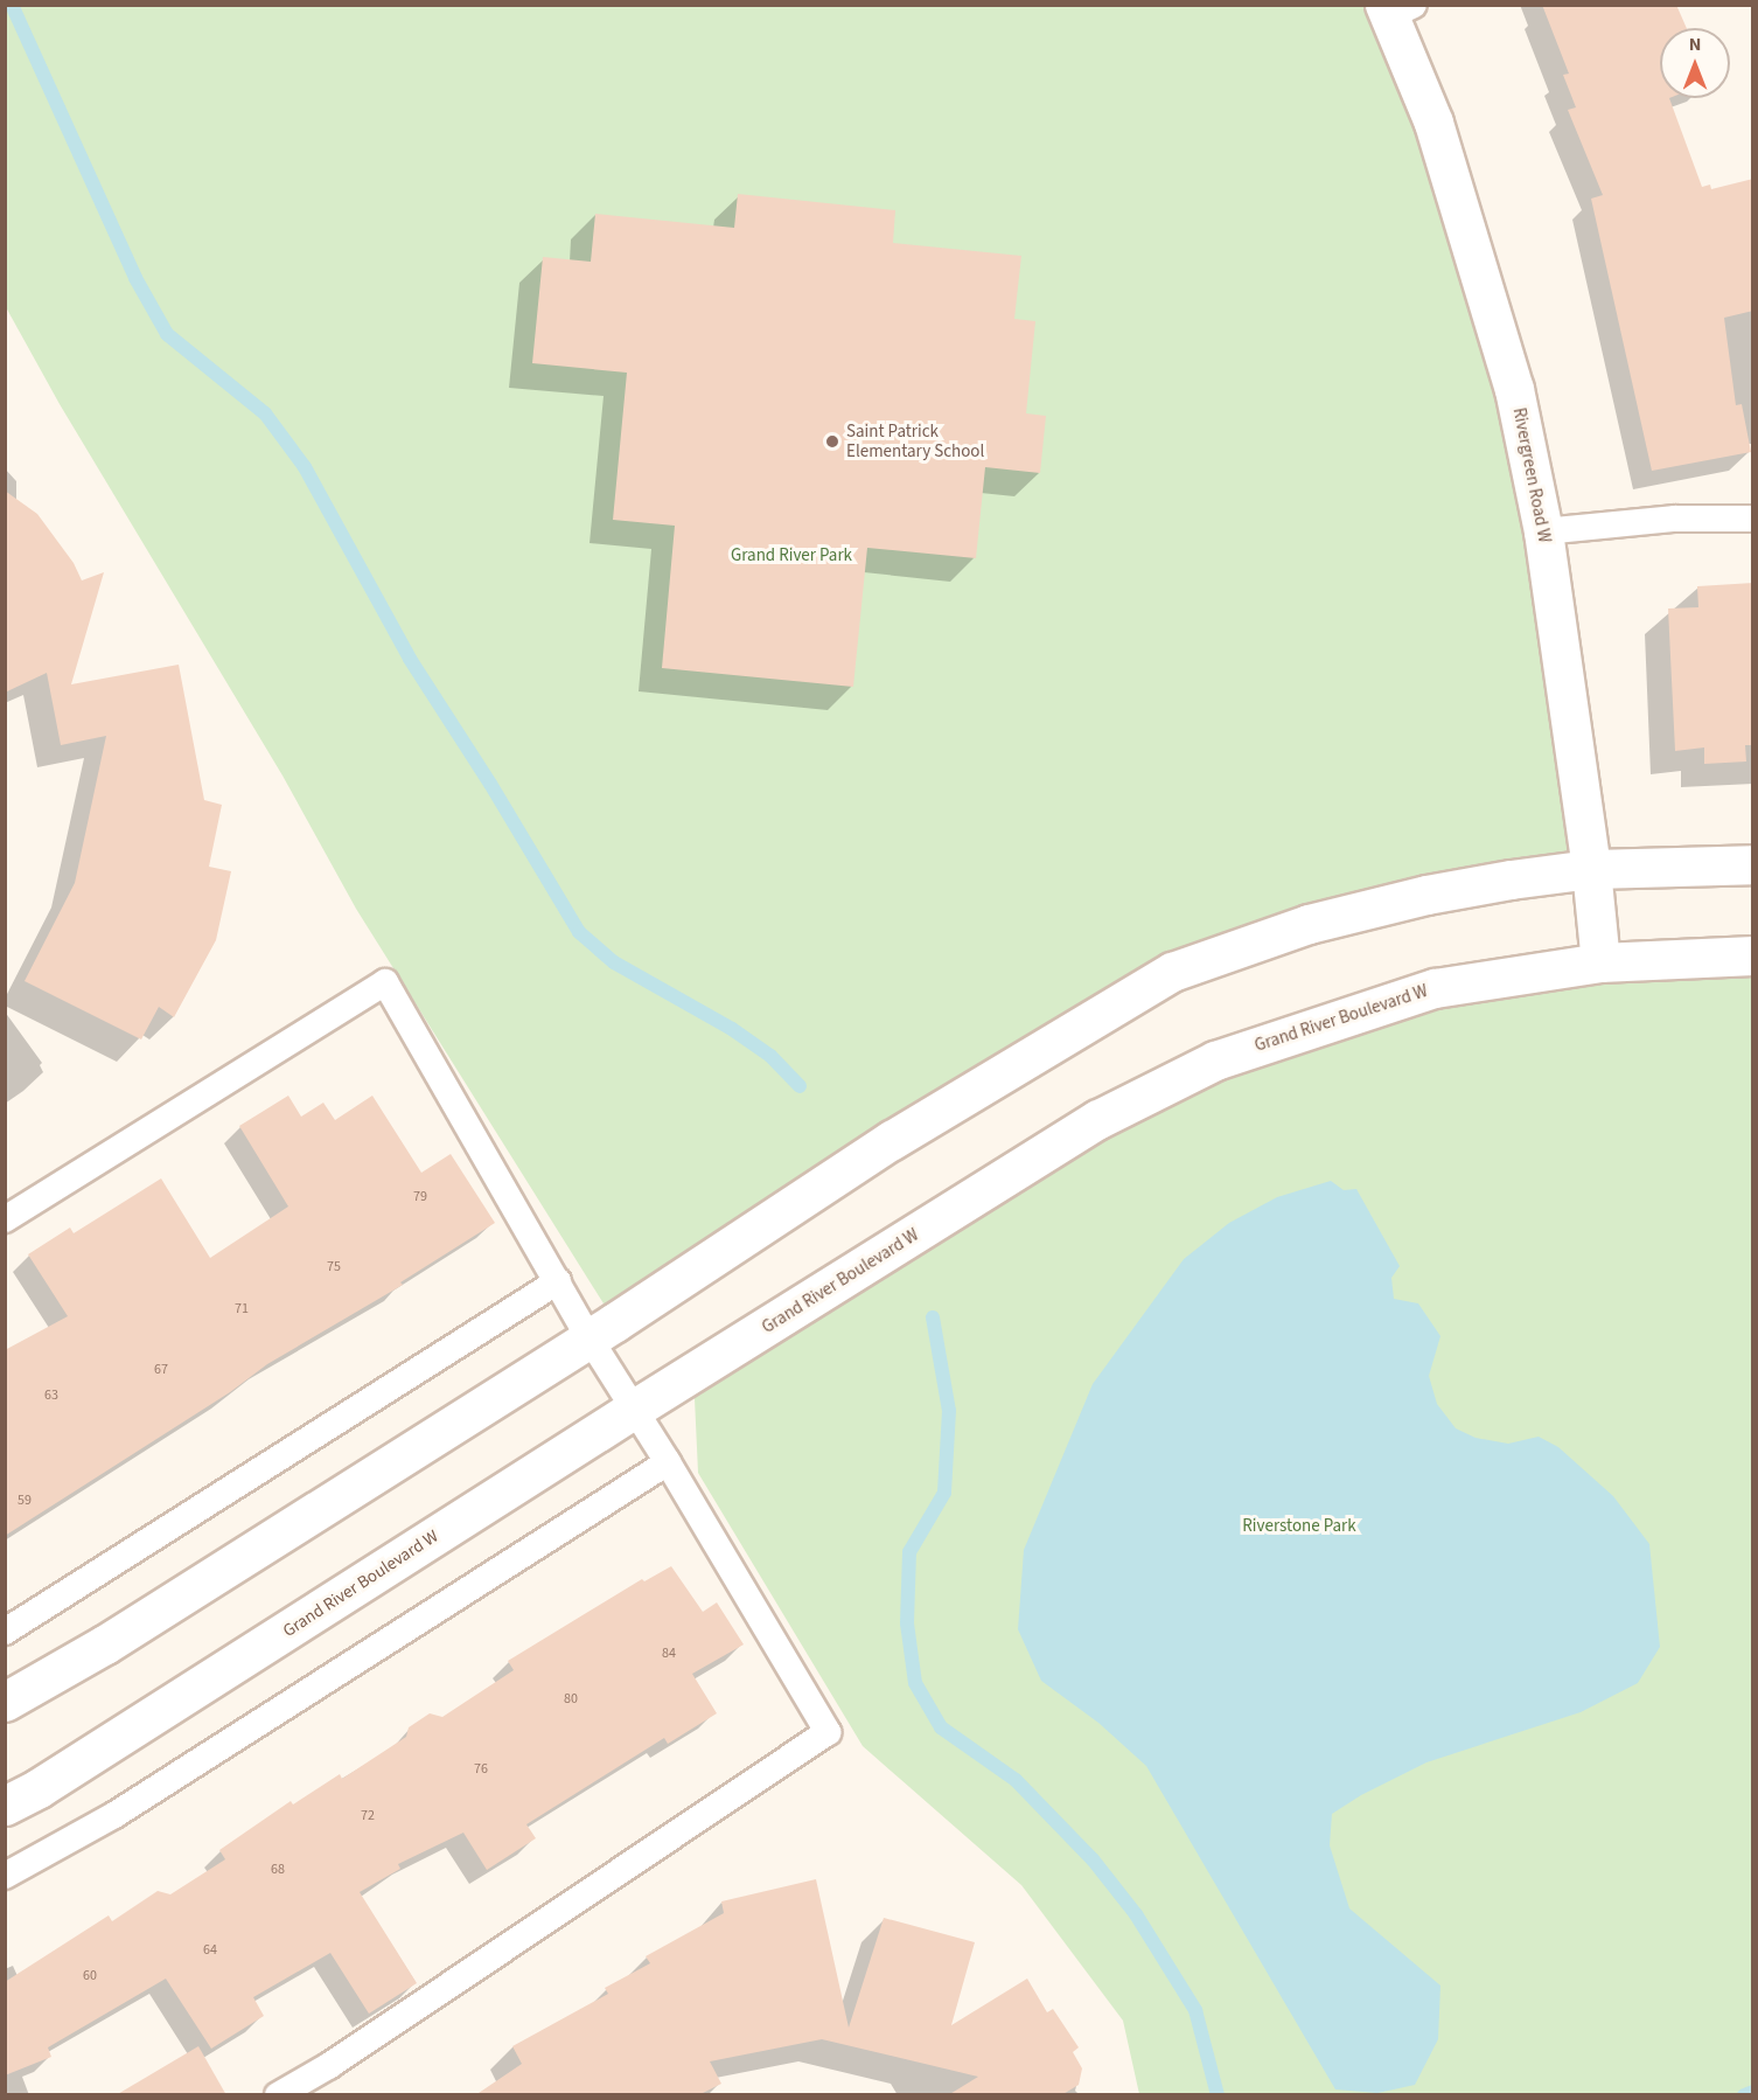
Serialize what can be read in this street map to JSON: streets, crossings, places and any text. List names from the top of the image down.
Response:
{
  "streets": {
    "street": ["Rivergreen Road W", "Grand River Boulevard W"]
  },
  "crossings": [
    ["Rivergreen Road W", "Grand River Boulevard W"]
  ],
  "parks": ["Grand River Park", "Riverstone Park"],
  "places": ["Saint Patrick Elementary School"],
  "house_numbers": [
    "79",
    "75",
    "71",
    "67",
    "63",
    "59",
    "84",
    "80",
    "76",
    "72",
    "68",
    "64",
    "60"
  ],
  "north": "top"
}
